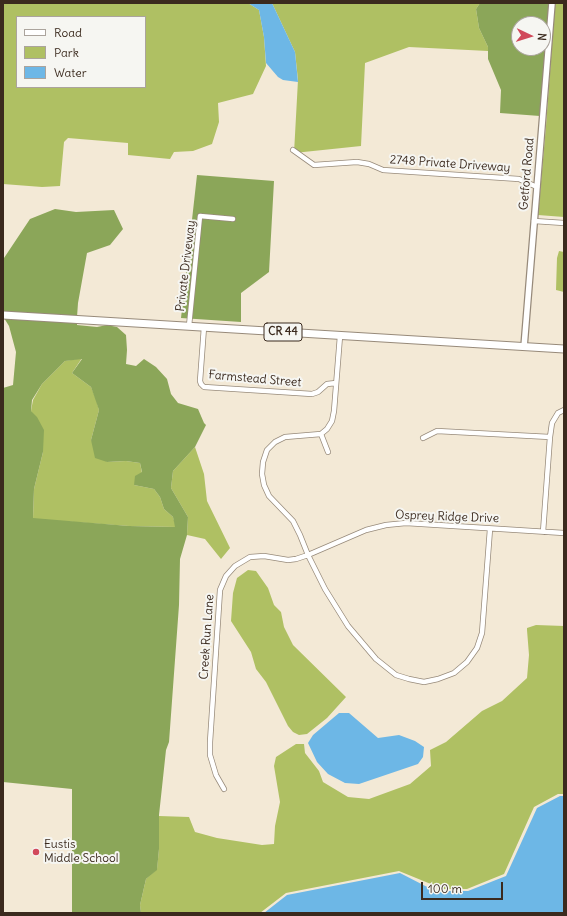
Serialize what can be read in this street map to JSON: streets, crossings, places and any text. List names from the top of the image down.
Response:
{
  "streets": {
    "main road": ["CR 44"],
    "street": [
      "2748 Private Driveway",
      "Getford Road",
      "Private Driveway",
      "Farmstead Street",
      "Osprey Ridge Drive",
      "Creek Run Lane"
    ]
  },
  "crossings": [
    ["2748 Private Driveway", "Getford Road"],
    ["Getford Road", "CR 44"],
    ["Private Driveway", "CR 44"],
    ["CR 44", "Farmstead Street"],
    ["Osprey Ridge Drive", "Creek Run Lane"]
  ],
  "places": ["Eustis Middle School"],
  "legend": ["Road", "Park", "Water"],
  "scale_bar": "100 m",
  "north": "right"
}
